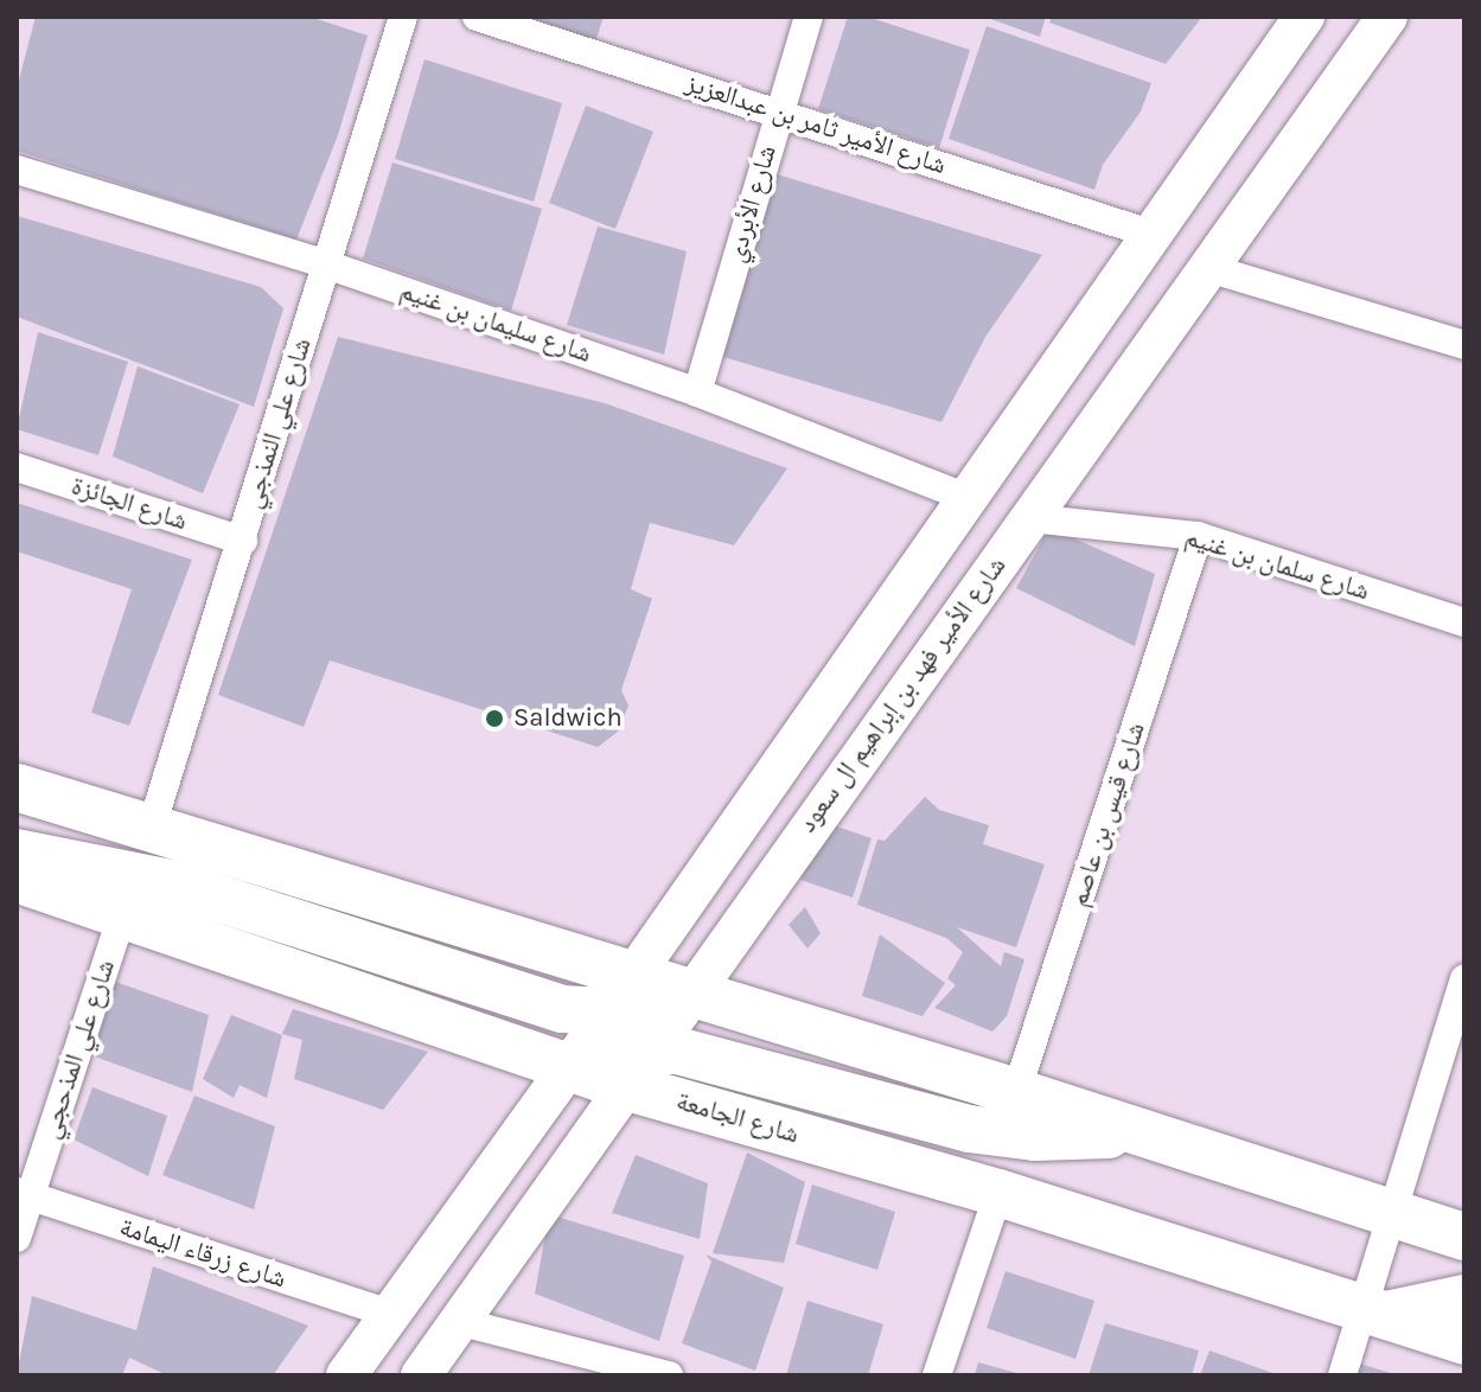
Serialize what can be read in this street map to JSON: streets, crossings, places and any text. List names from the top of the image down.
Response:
{
  "streets": {
    "main road": ["شارع الأمير فهد بن إبراهيم ال سعود", "شارع الجامعة"],
    "street": [
      "شارع الأمير ثامر بن عبدالعزيز",
      "شارع الأبردي",
      "شارع سليمان بن غنيم",
      "شارع علي النمذجي",
      "شارع الجائزة",
      "شارع سلمان بن غنيم",
      "شارع قيس بن عاصم",
      "شارع علي المذحجي",
      "شارع زرقاء اليمامة"
    ]
  },
  "crossings": [
    ["شارع الأمير ثامر بن عبدالعزيز", "شارع الأبردي"],
    ["شارع الأبردي", "شارع سليمان بن غنيم"],
    ["شارع سليمان بن غنيم", "شارع علي النمذجي"],
    ["شارع علي النمذجي", "شارع الجائزة"],
    ["شارع سلمان بن غنيم", "شارع الأمير فهد بن إبراهيم ال سعود"],
    ["شارع سلمان بن غنيم", "شارع قيس بن عاصم"],
    ["شارع الأمير فهد بن إبراهيم ال سعود", "شارع الجامعة"],
    ["شارع علي المذحجي", "شارع الجامعة"],
    ["شارع علي المذحجي", "شارع زرقاء اليمامة"]
  ],
  "places": ["Saldwich"]
}
